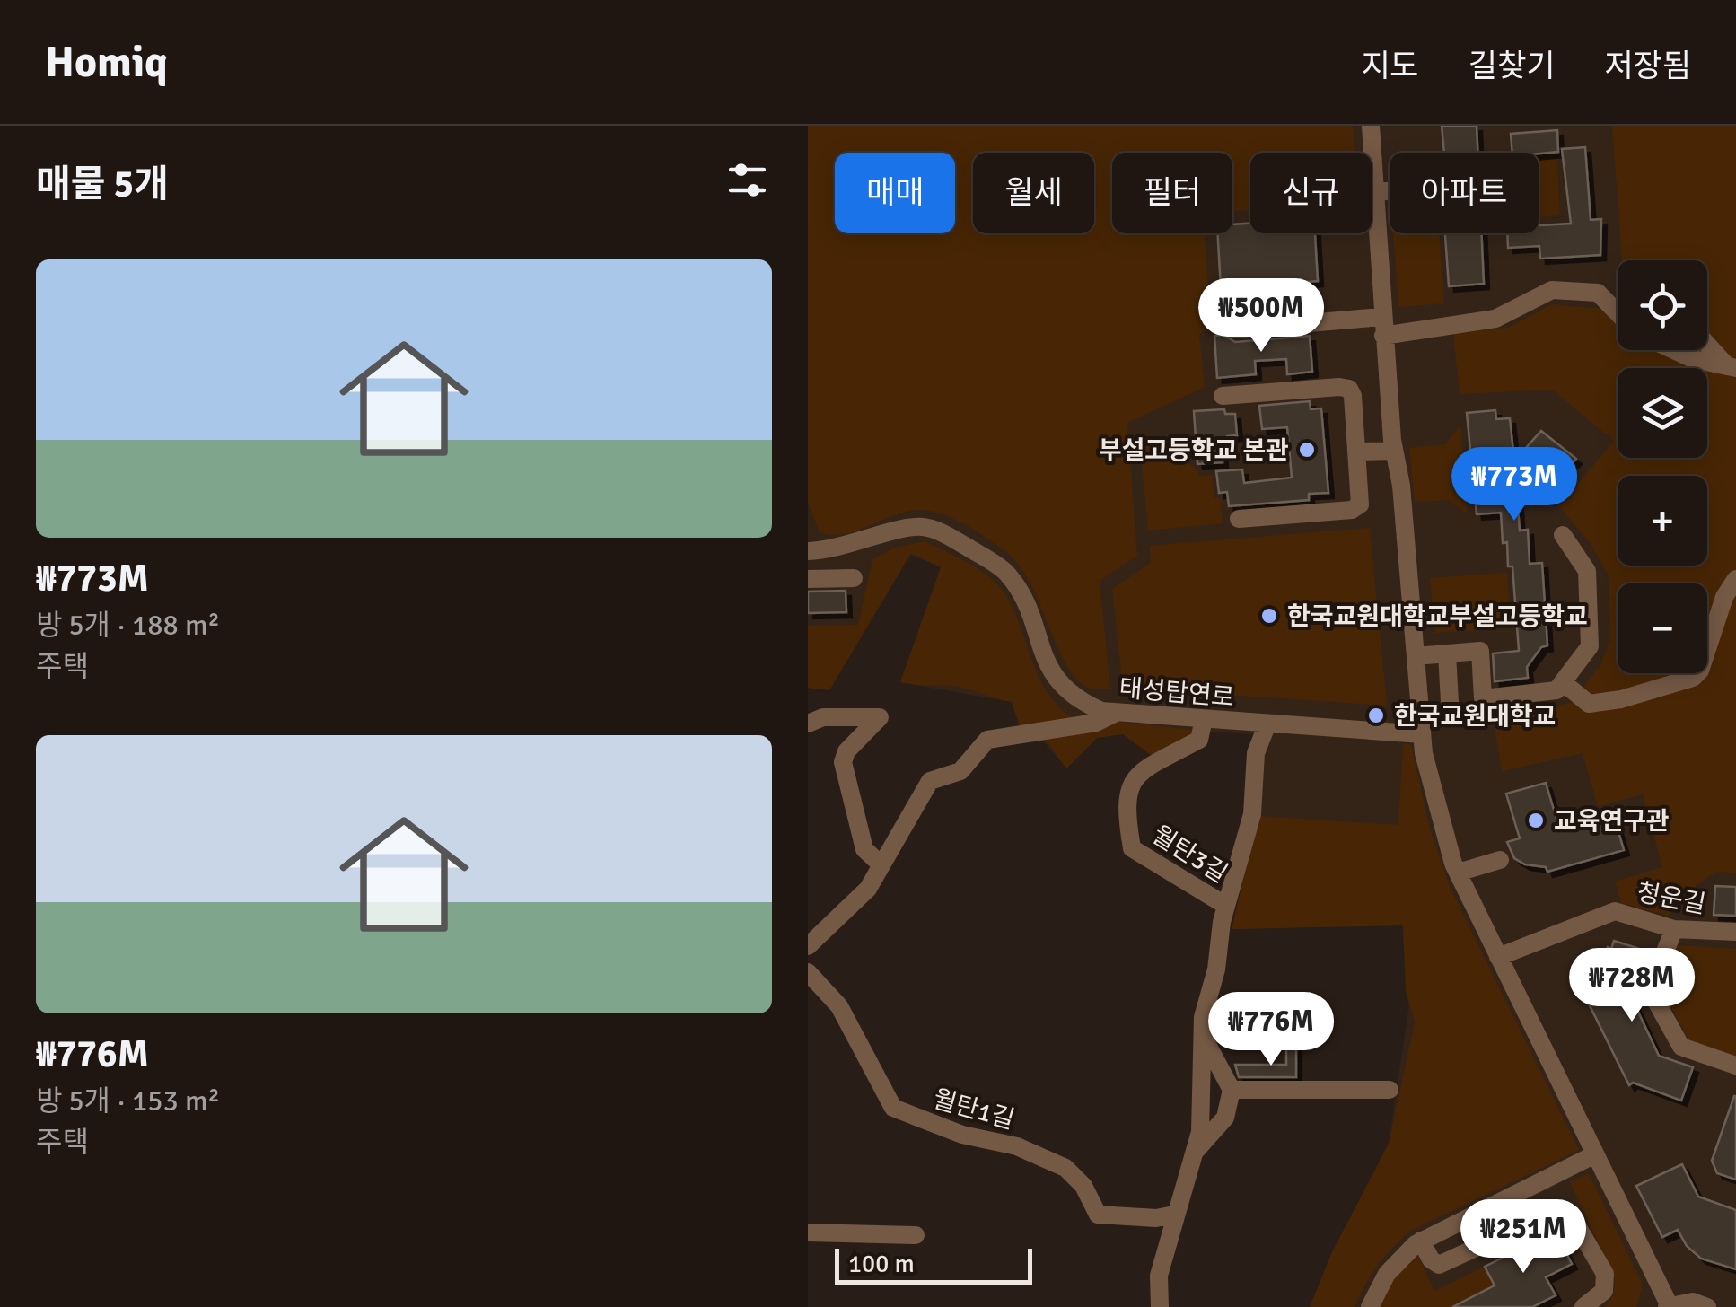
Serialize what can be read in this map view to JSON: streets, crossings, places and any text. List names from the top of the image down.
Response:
{
  "streets": {
    "street": [
      "태성탑연로",
      "월탄3길",
      "청운길",
      "월탄1길"
    ]
  },
  "crossings": [
    ["태성탑연로", "월탄3길"],
    ["월탄3길", "월탄1길"]
  ],
  "places": [
    "부설고등학교 본관",
    "한국교원대학교부설고등학교",
    "한국교원대학교",
    "교육연구관"
  ],
  "scale_bar": "100 m",
  "page": {
    "header": "Homiq",
    "nav": ["지도", "길찾기", "저장됨"],
    "heading": "매물 5개",
    "chip": [
      "매매",
      "월세",
      "필터",
      "신규",
      "아파트"
    ],
    "list": [
      {
        "name": "₩773M",
        "note": "방 5개 · 188 m² · 주택"
      },
      {
        "name": "₩776M",
        "note": "방 5개 · 153 m² · 주택"
      }
    ],
    "map_buttons": ["+", "−"],
    "price": [
      "₩500M",
      "₩773M",
      "₩728M",
      "₩776M",
      "₩251M"
    ],
    "scale": "100 m"
  }
}
